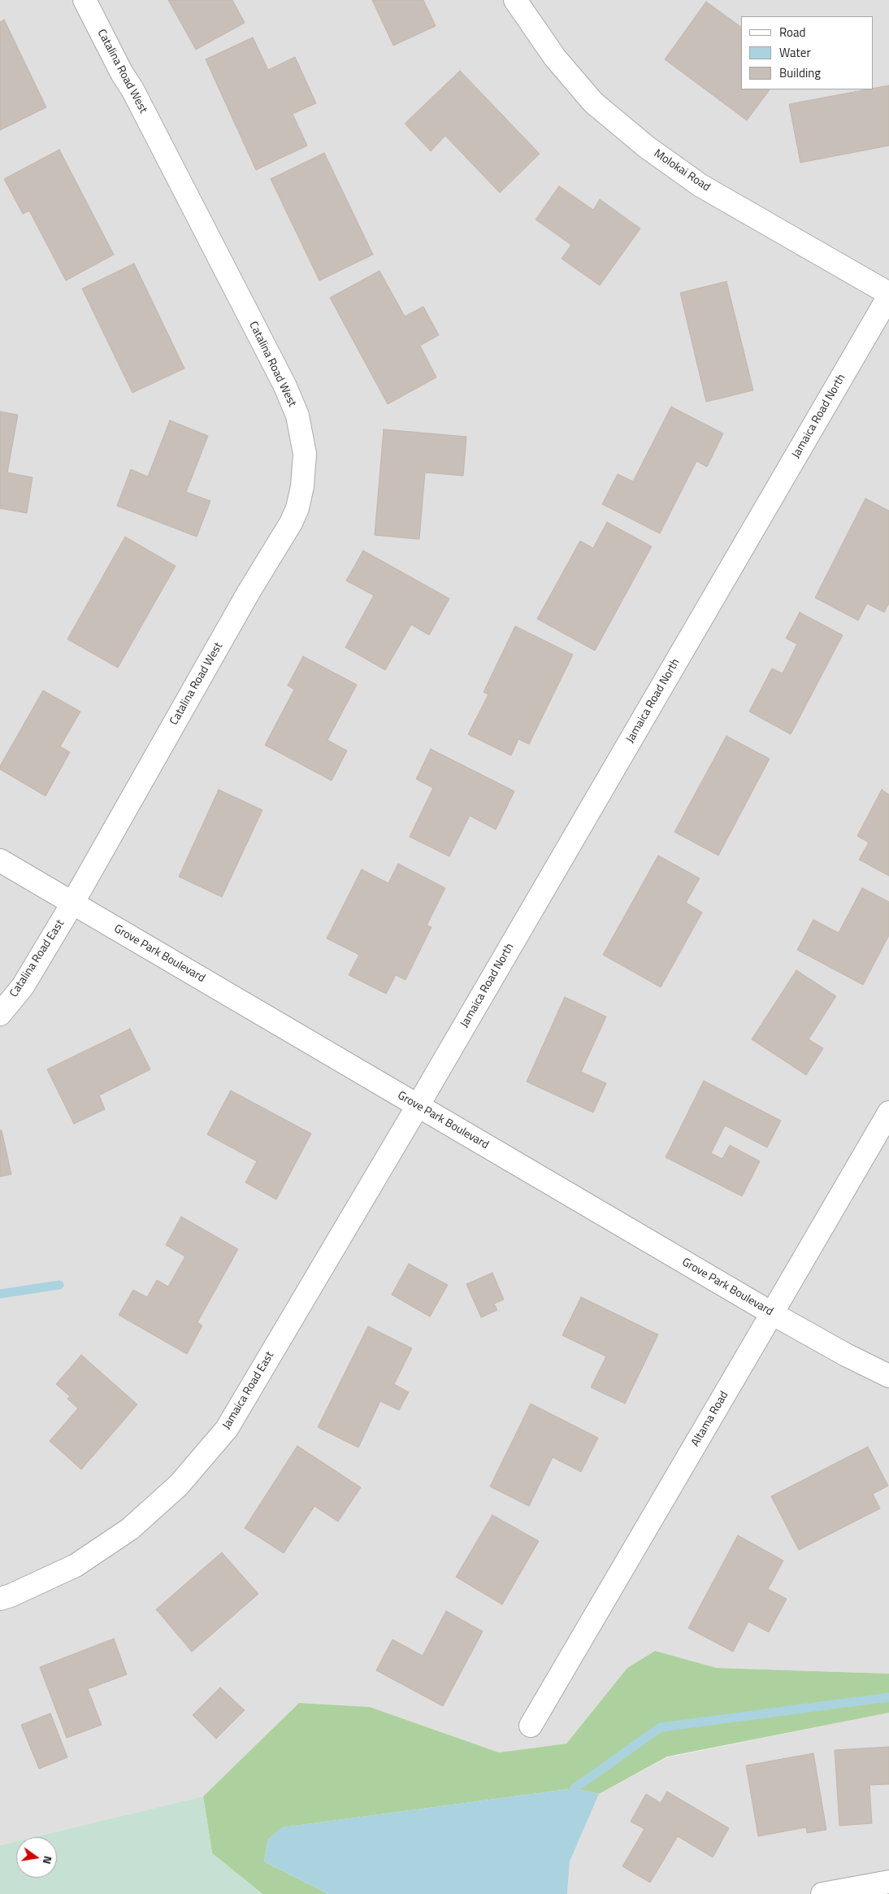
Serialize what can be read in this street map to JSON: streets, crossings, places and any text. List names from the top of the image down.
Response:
{
  "streets": {
    "street": [
      "Catalina Road West",
      "Molokai Road",
      "Jamaica Road North",
      "Grove Park Boulevard",
      "Catalina Road East",
      "Jamaica Road East",
      "Altama Road"
    ]
  },
  "crossings": [
    ["Catalina Road West", "Grove Park Boulevard"],
    ["Catalina Road West", "Catalina Road East"],
    ["Molokai Road", "Jamaica Road North"],
    ["Jamaica Road North", "Grove Park Boulevard"],
    ["Jamaica Road North", "Jamaica Road East"],
    ["Grove Park Boulevard", "Catalina Road East"],
    ["Grove Park Boulevard", "Jamaica Road East"],
    ["Grove Park Boulevard", "Altama Road"]
  ],
  "legend": ["Road", "Water", "Building"],
  "north": "right"
}
